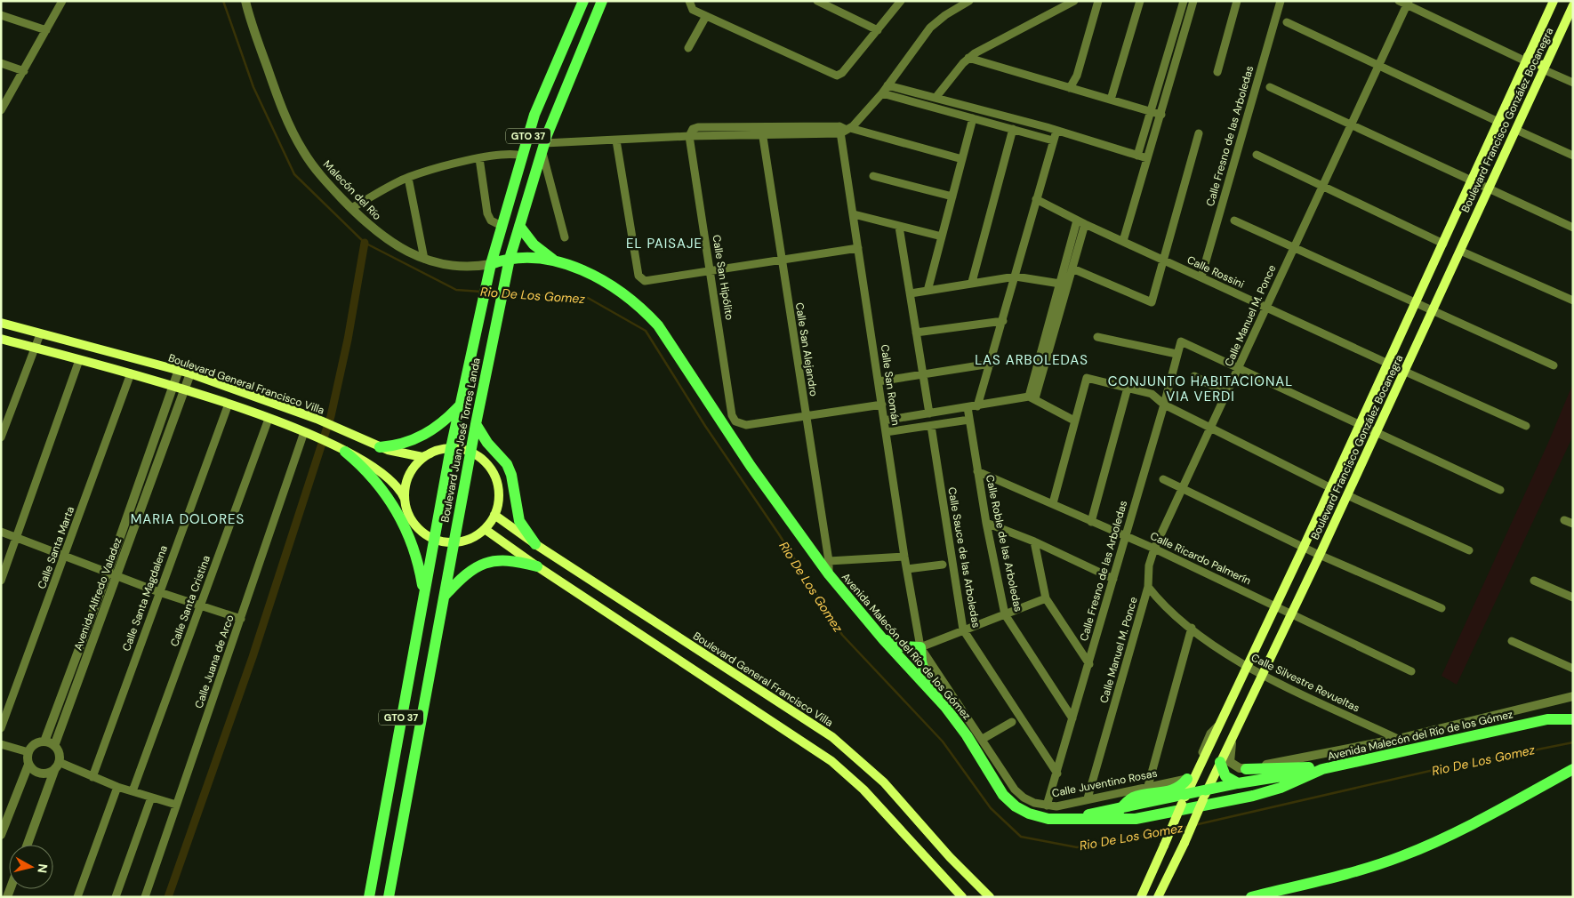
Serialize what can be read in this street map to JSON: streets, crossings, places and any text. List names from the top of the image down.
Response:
{
  "streets": {
    "main road": [
      "Boulevard Francisco González Bocanegra",
      "GTO 37",
      "Boulevard General Francisco Villa",
      "Boulevard Juan José Torres Landa",
      "Avenida Malecón del Río de los Gómez"
    ],
    "street": [
      "Calle Fresno de las Arboledas",
      "Malecón del Río",
      "Calle Rossini",
      "Calle San Hipólito",
      "Calle Manuel M. Ponce",
      "Calle San Alejandro",
      "Calle San Román",
      "Calle Roble de las Arboledas",
      "Calle Santa Marta",
      "Calle Sauce de las Arboledas",
      "Calle Ricardo Palmerín",
      "Avenida Alfredo Valadez",
      "Calle Santa Magdalena",
      "Calle Santa Cristina",
      "Calle Juana de Arco",
      "Calle Silvestre Revueltas",
      "Calle Juventino Rosas"
    ]
  },
  "crossings": [
    ["Boulevard Francisco González Bocanegra", "Calle Rossini"],
    ["Boulevard Francisco González Bocanegra", "Calle Ricardo Palmerín"],
    ["Boulevard Francisco González Bocanegra", "Calle Silvestre Revueltas"],
    ["Boulevard Francisco González Bocanegra", "Calle Juventino Rosas"],
    ["Calle Fresno de las Arboledas", "Calle Rossini"],
    ["Calle Fresno de las Arboledas", "Calle Manuel M. Ponce"],
    ["Calle Fresno de las Arboledas", "Calle Roble de las Arboledas"],
    ["Calle Fresno de las Arboledas", "Calle Sauce de las Arboledas"],
    ["Calle Fresno de las Arboledas", "Calle Ricardo Palmerín"],
    ["Calle Fresno de las Arboledas", "Calle Juventino Rosas"],
    ["Malecón del Río", "Boulevard Juan José Torres Landa"],
    ["Calle Rossini", "Calle Manuel M. Ponce"],
    ["Calle San Hipólito", "Calle San Alejandro"],
    ["Calle Manuel M. Ponce", "Calle Ricardo Palmerín"],
    ["Calle Manuel M. Ponce", "Calle Silvestre Revueltas"],
    ["Calle Manuel M. Ponce", "Calle Juventino Rosas"],
    ["Calle San Alejandro", "Avenida Malecón del Río de los Gómez"],
    ["Boulevard General Francisco Villa", "Boulevard Juan José Torres Landa"],
    ["Boulevard General Francisco Villa", "Avenida Alfredo Valadez"],
    ["Calle San Román", "Calle Juventino Rosas"],
    ["Calle Roble de las Arboledas", "Calle Ricardo Palmerín"]
  ],
  "districts": [
    "EL PAISAJE",
    "LAS ARBOLEDAS",
    "CONJUNTO HABITACIONAL VIA VERDI",
    "MARIA DOLORES"
  ],
  "water": ["Rio De Los Gomez"],
  "north": "right"
}
